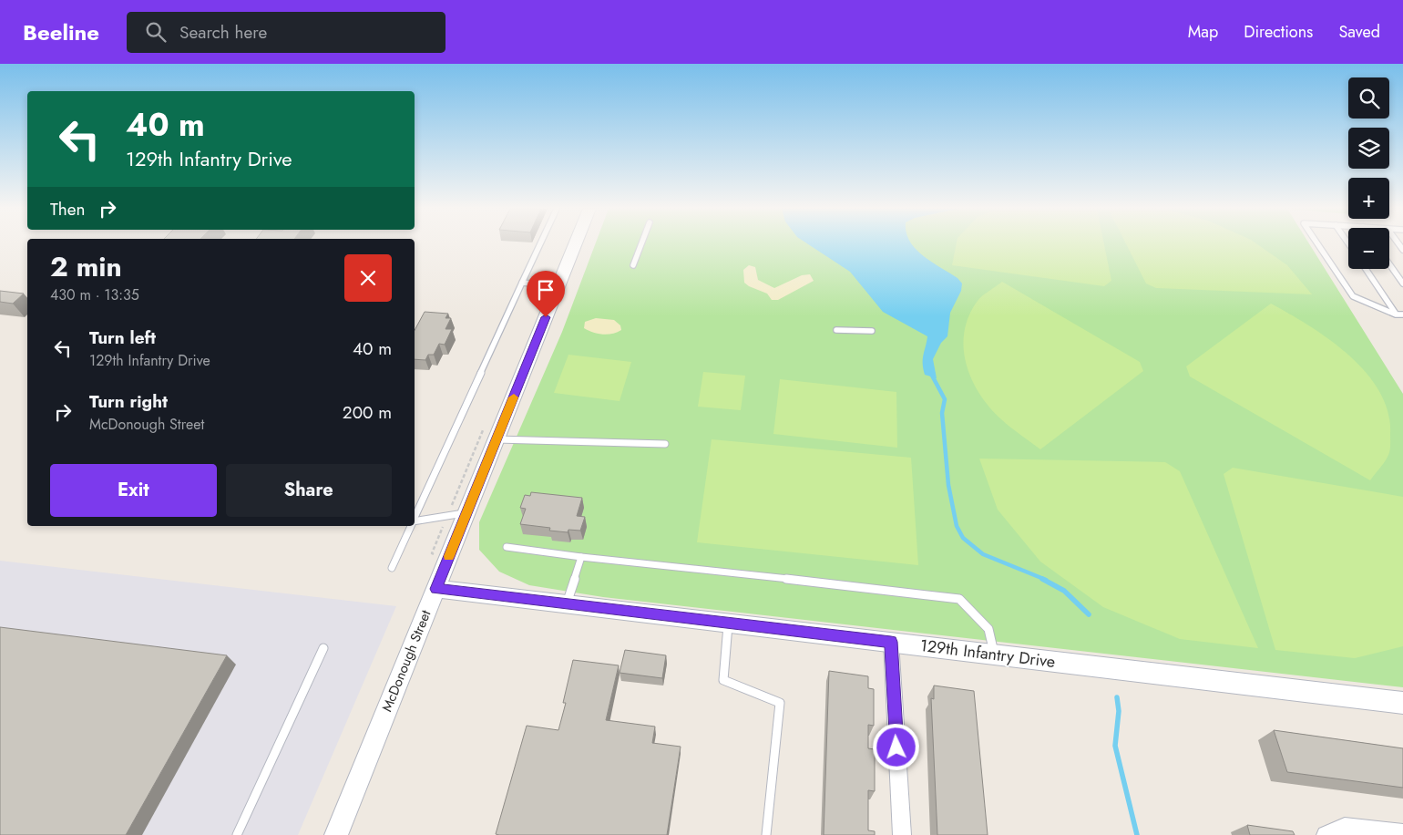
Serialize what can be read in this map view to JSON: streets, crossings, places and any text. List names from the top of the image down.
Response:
{
  "streets": {
    "street": ["129th Infantry Drive", "McDonough Street"]
  },
  "crossings": [
    ["129th Infantry Drive", "McDonough Street"]
  ],
  "page": {
    "header": "Beeline",
    "search": "Search here",
    "nav": ["Map", "Directions", "Saved"],
    "map_buttons": ["+", "−"],
    "turn": ["40 m", "129th Infantry Drive"],
    "then": "Then",
    "heading": ["2 min", "430 m · 13:35"],
    "list": [
      {
        "name": "Turn left",
        "note": "129th Infantry Drive",
        "value": "40 m"
      },
      {
        "name": "Turn right",
        "note": "McDonough Street",
        "value": "200 m"
      }
    ],
    "buttons": ["Exit", "Share"]
  }
}
